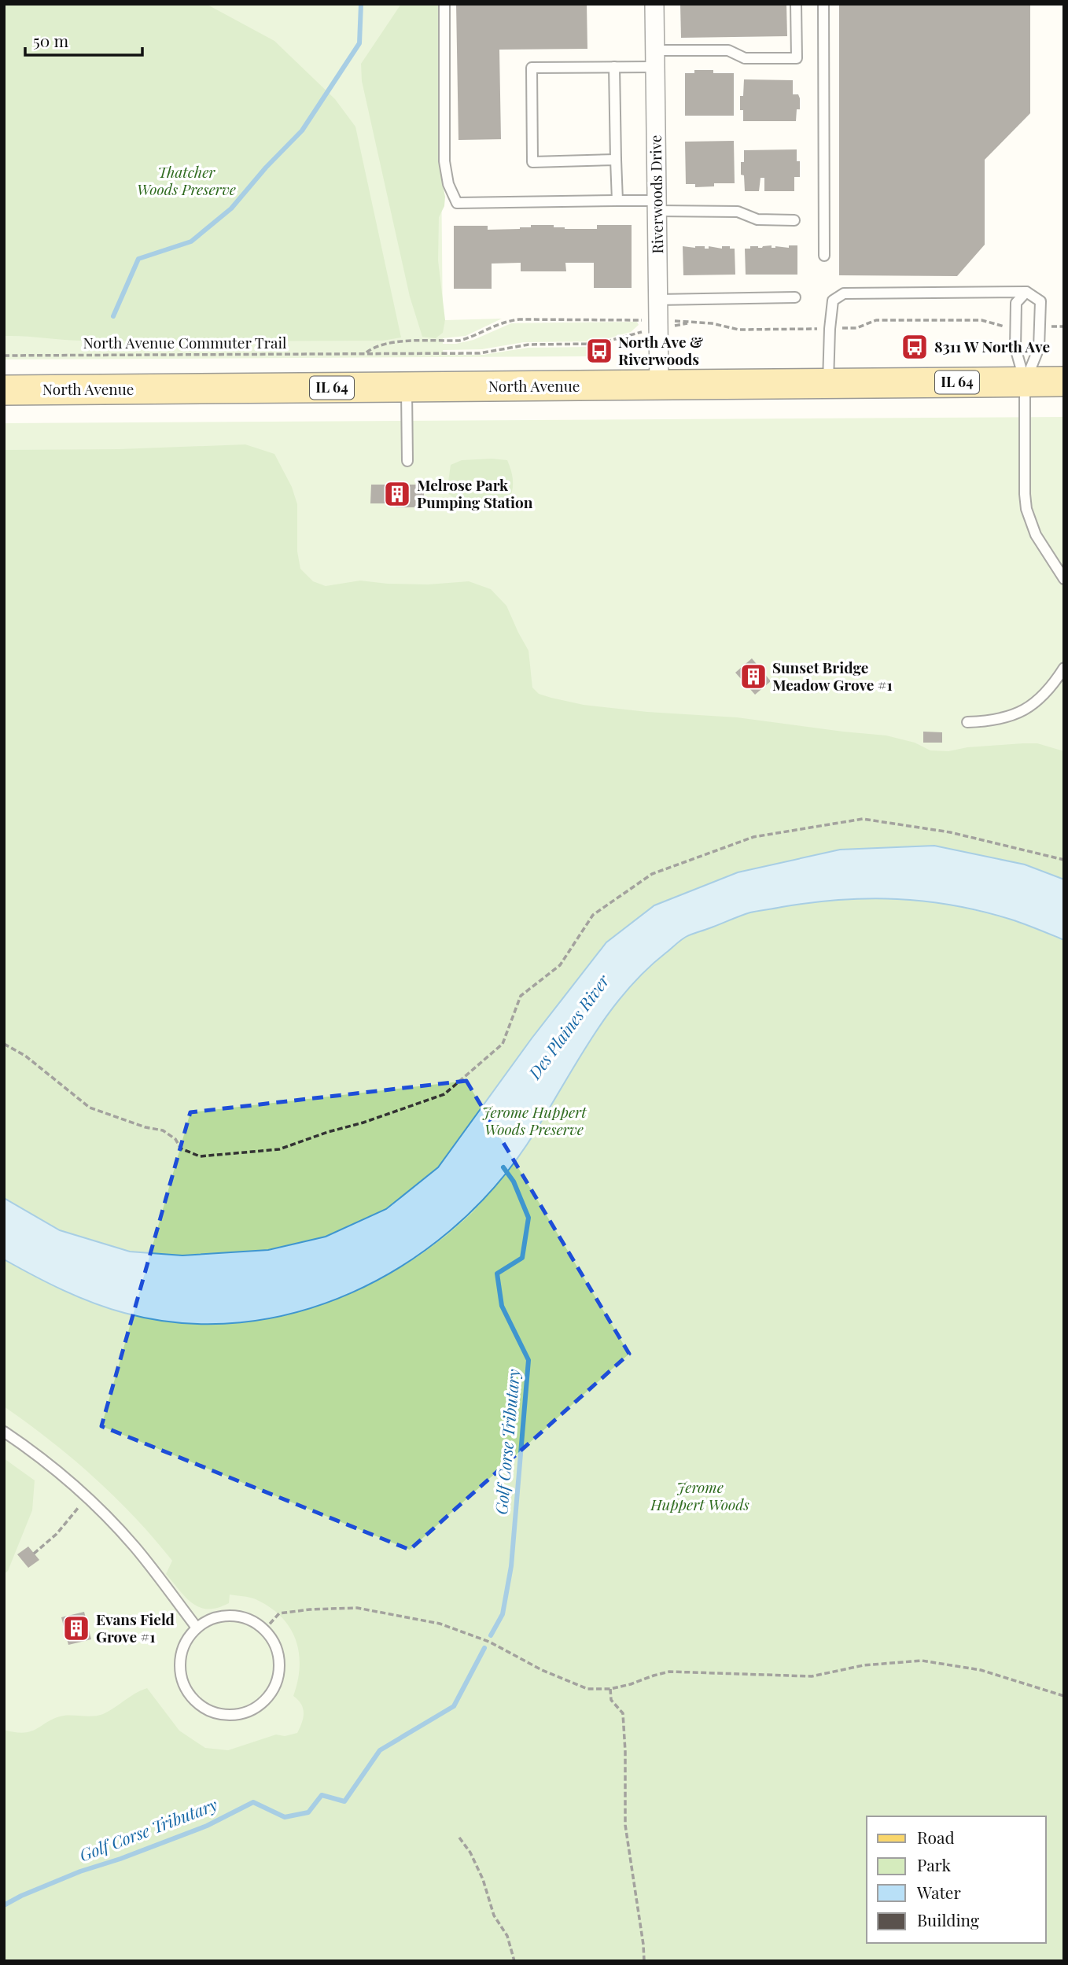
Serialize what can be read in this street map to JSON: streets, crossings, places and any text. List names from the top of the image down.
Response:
{
  "streets": {
    "main road": ["IL 64", "North Avenue"],
    "street": ["Riverwoods Drive"],
    "path": ["North Avenue Commuter Trail"]
  },
  "crossings": [
    ["Riverwoods Drive", "North Avenue"]
  ],
  "water": ["Des Plaines River", "Golf Corse Tributary"],
  "parks": ["Thatcher Woods Preserve", "Jerome Huppert Woods Preserve", "Jerome Huppert Woods"],
  "places": {
    "bus stop": ["8311 W North Ave", "North Ave & Riverwoods"],
    "building": ["Melrose Park Pumping Station", "Sunset Bridge Meadow Grove #1", "Evans Field Grove #1"]
  },
  "legend": [
    "Road",
    "Park",
    "Water",
    "Building"
  ],
  "scale_bar": "50 m"
}
